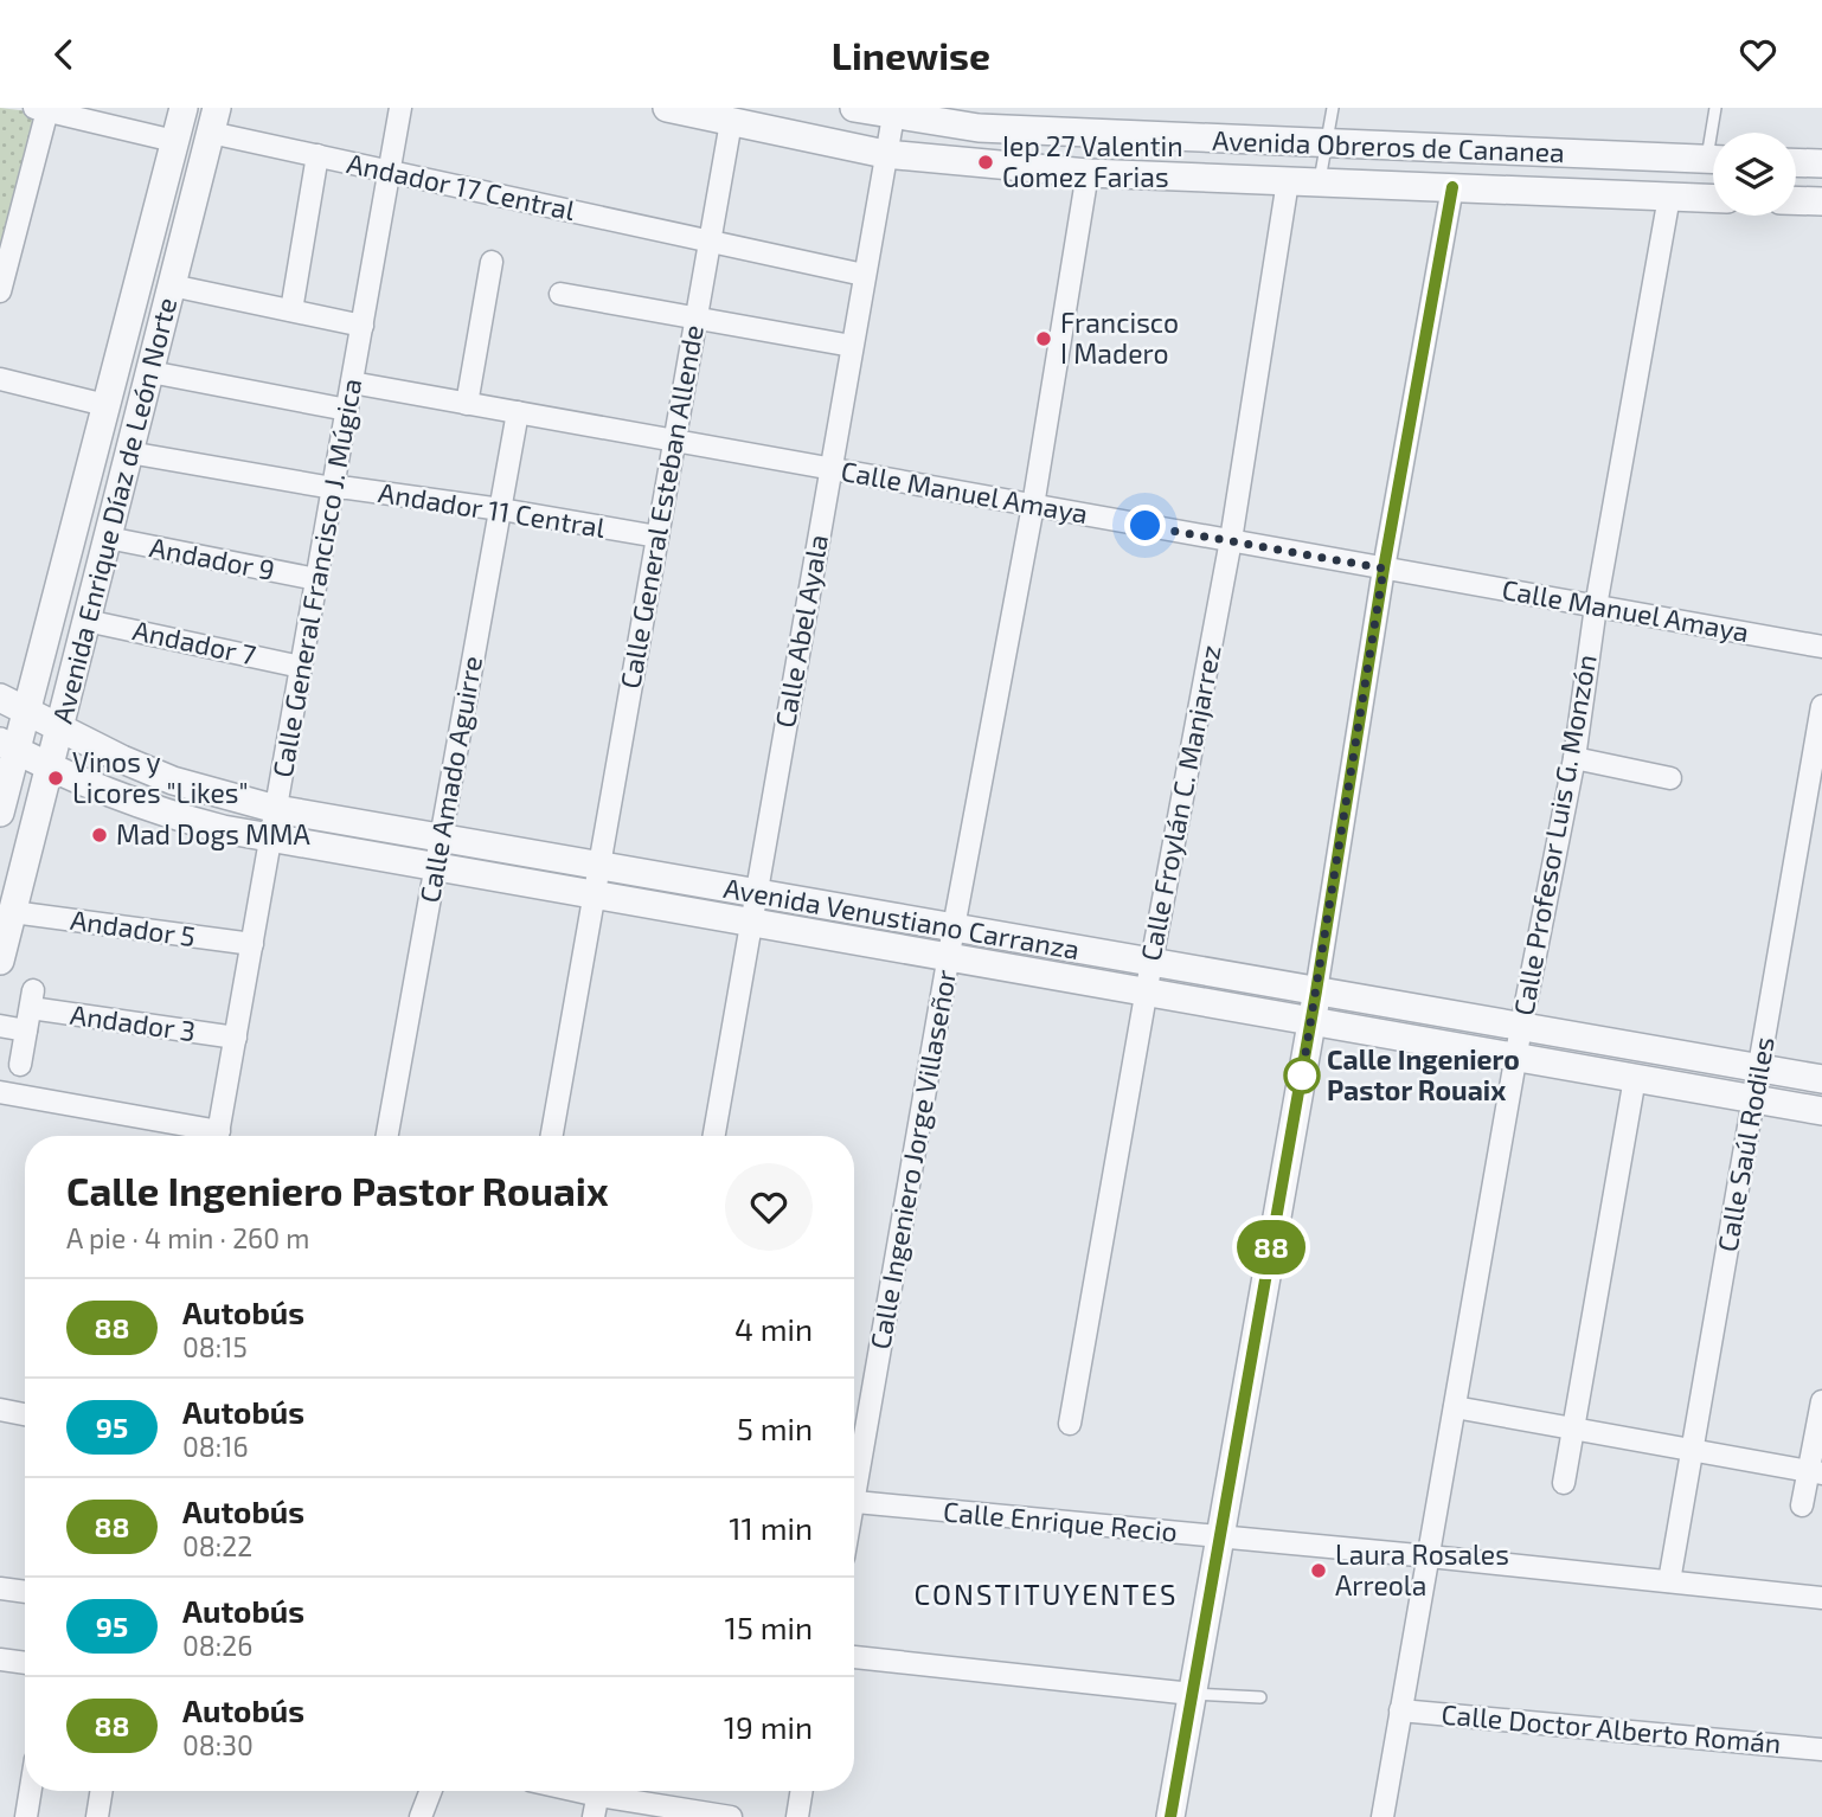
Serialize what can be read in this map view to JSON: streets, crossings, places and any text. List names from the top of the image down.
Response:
{
  "streets": {
    "street": [
      "Avenida Obreros de Cananea",
      "Andador 17 Central",
      "Calle Manuel Amaya",
      "Calle General Esteban Allende",
      "Avenida Enrique Díaz de León Norte",
      "Andador 11 Central",
      "Andador 9",
      "Calle General Francisco J. Múgica",
      "Calle Abel Ayala",
      "Andador 7",
      "Calle Amado Aguirre",
      "Calle Froylán C. Manjarrez",
      "Calle Profesor Luis G. Monzón",
      "Avenida Venustiano Carranza",
      "Andador 5",
      "Andador 3",
      "Calle Saúl Rodiles",
      "Calle Ingeniero Jorge Villaseñor",
      "Calle Enrique Recio",
      "Calle Doctor Alberto Román"
    ]
  },
  "crossings": [
    ["Avenida Obreros de Cananea", "Calle General Esteban Allende"],
    ["Avenida Obreros de Cananea", "Calle Abel Ayala"],
    ["Avenida Obreros de Cananea", "Calle Froylán C. Manjarrez"],
    ["Avenida Obreros de Cananea", "Calle Profesor Luis G. Monzón"],
    ["Avenida Obreros de Cananea", "Calle Ingeniero Jorge Villaseñor"],
    ["Andador 17 Central", "Calle General Esteban Allende"],
    ["Andador 17 Central", "Avenida Enrique Díaz de León Norte"],
    ["Andador 17 Central", "Calle General Francisco J. Múgica"],
    ["Andador 17 Central", "Calle Abel Ayala"],
    ["Calle Manuel Amaya", "Calle General Esteban Allende"],
    ["Calle Manuel Amaya", "Calle General Francisco J. Múgica"],
    ["Calle Manuel Amaya", "Calle Abel Ayala"],
    ["Calle Manuel Amaya", "Calle Amado Aguirre"],
    ["Calle Manuel Amaya", "Calle Froylán C. Manjarrez"],
    ["Calle Manuel Amaya", "Calle Profesor Luis G. Monzón"],
    ["Calle Manuel Amaya", "Calle Ingeniero Jorge Villaseñor"],
    ["Calle General Esteban Allende", "Andador 11 Central"],
    ["Calle General Esteban Allende", "Avenida Venustiano Carranza"],
    ["Avenida Enrique Díaz de León Norte", "Andador 11 Central"],
    ["Avenida Enrique Díaz de León Norte", "Andador 9"],
    ["Avenida Enrique Díaz de León Norte", "Andador 7"],
    ["Avenida Enrique Díaz de León Norte", "Avenida Venustiano Carranza"],
    ["Avenida Enrique Díaz de León Norte", "Andador 5"],
    ["Andador 11 Central", "Calle General Francisco J. Múgica"],
    ["Andador 11 Central", "Calle Amado Aguirre"],
    ["Andador 9", "Calle General Francisco J. Múgica"],
    ["Calle General Francisco J. Múgica", "Andador 7"],
    ["Calle General Francisco J. Múgica", "Avenida Venustiano Carranza"],
    ["Calle General Francisco J. Múgica", "Andador 5"],
    ["Calle General Francisco J. Múgica", "Andador 3"],
    ["Calle Abel Ayala", "Avenida Venustiano Carranza"],
    ["Calle Amado Aguirre", "Avenida Venustiano Carranza"],
    ["Calle Froylán C. Manjarrez", "Avenida Venustiano Carranza"],
    ["Calle Profesor Luis G. Monzón", "Avenida Venustiano Carranza"],
    ["Calle Profesor Luis G. Monzón", "Calle Enrique Recio"],
    ["Calle Profesor Luis G. Monzón", "Calle Doctor Alberto Román"],
    ["Avenida Venustiano Carranza", "Calle Saúl Rodiles"],
    ["Avenida Venustiano Carranza", "Calle Ingeniero Jorge Villaseñor"],
    ["Calle Saúl Rodiles", "Calle Enrique Recio"]
  ],
  "districts": ["CONSTITUYENTES"],
  "places": [
    "Iep 27 Valentin Gomez Farias",
    "Francisco I Madero",
    "Vinos y Licores \"Likes\"",
    "Mad Dogs MMA",
    "Calle Ingeniero Pastor Rouaix",
    "Laura Rosales Arreola"
  ],
  "lines": ["bus line 88"],
  "page": {
    "header": "Linewise",
    "on_map": "88",
    "heading": ["Calle Ingeniero Pastor Rouaix", "A pie · 4 min · 260 m"],
    "list": [
      {
        "mark": "88",
        "name": "Autobús",
        "note": "08:15",
        "value": "4 min"
      },
      {
        "mark": "95",
        "name": "Autobús",
        "note": "08:16",
        "value": "5 min"
      },
      {
        "mark": "88",
        "name": "Autobús",
        "note": "08:22",
        "value": "11 min"
      },
      {
        "mark": "95",
        "name": "Autobús",
        "note": "08:26",
        "value": "15 min"
      },
      {
        "mark": "88",
        "name": "Autobús",
        "note": "08:30",
        "value": "19 min"
      }
    ]
  }
}
